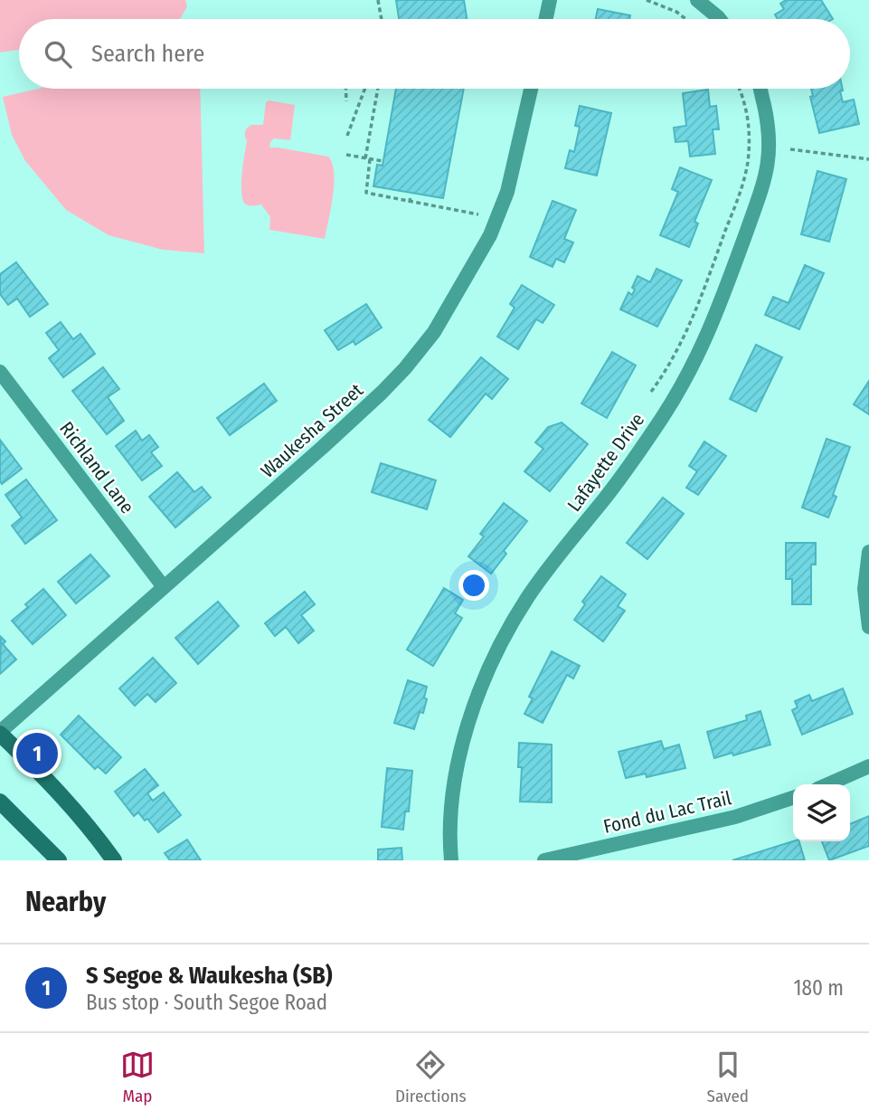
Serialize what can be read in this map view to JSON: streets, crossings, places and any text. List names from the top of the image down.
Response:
{
  "streets": {
    "street": [
      "Waukesha Street",
      "Lafayette Drive",
      "Richland Lane",
      "Fond du Lac Trail"
    ]
  },
  "crossings": [
    ["Waukesha Street", "Richland Lane"]
  ],
  "page": {
    "search": "Search here",
    "pins": "1",
    "heading": "Nearby",
    "list": [
      {
        "mark": "1",
        "name": "S Segoe & Waukesha (SB)",
        "note": "Bus stop · South Segoe Road",
        "value": "180 m"
      }
    ],
    "nav": ["Map", "Directions", "Saved"]
  }
}
